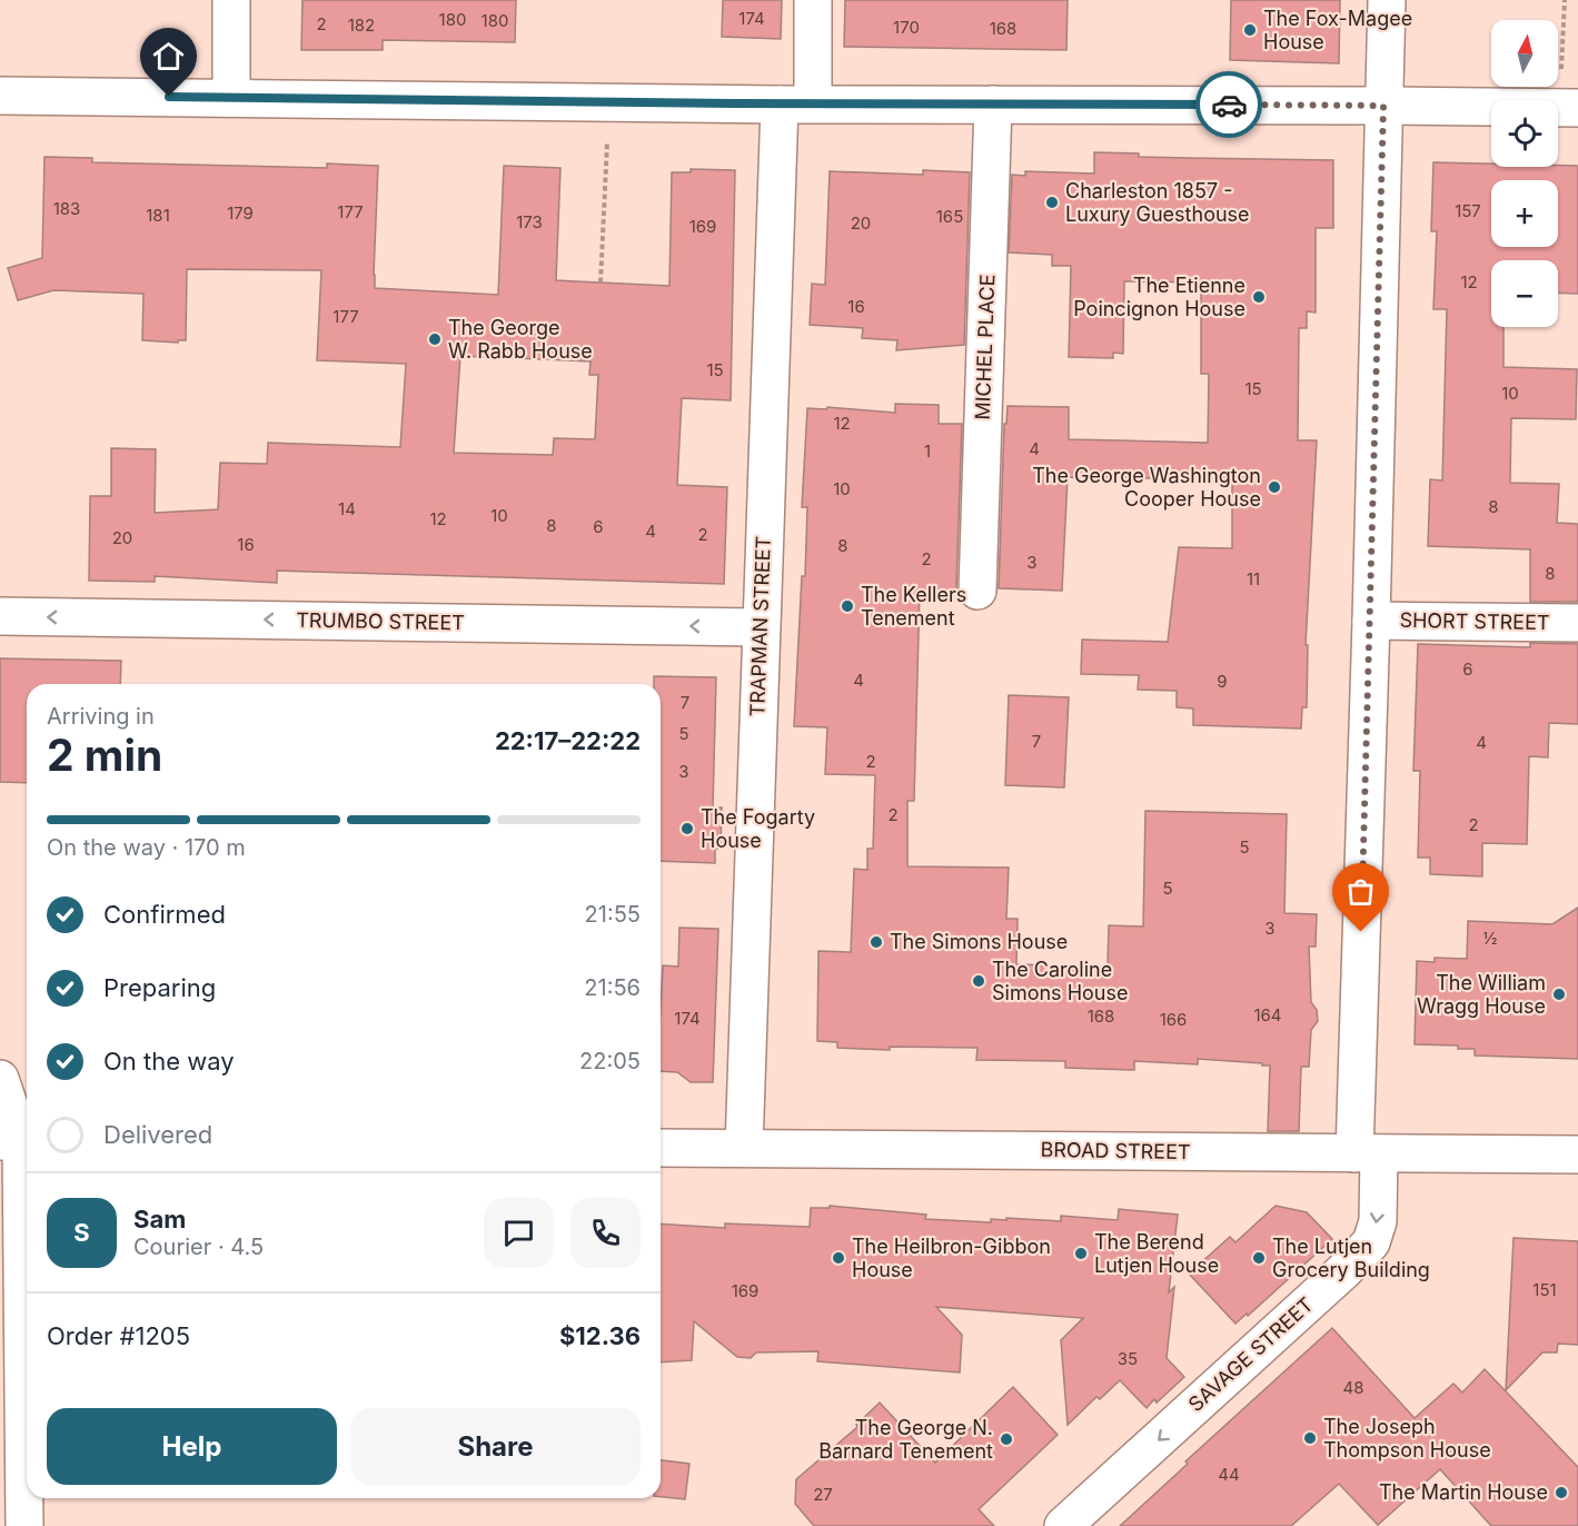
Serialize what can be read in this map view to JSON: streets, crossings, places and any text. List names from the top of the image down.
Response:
{
  "streets": {
    "street": [
      "MICHEL PLACE",
      "TRUMBO STREET",
      "SHORT STREET",
      "TRAPMAN STREET",
      "BROAD STREET",
      "SAVAGE STREET"
    ]
  },
  "crossings": [
    ["TRUMBO STREET", "TRAPMAN STREET"],
    ["SHORT STREET", "SAVAGE STREET"],
    ["TRAPMAN STREET", "BROAD STREET"],
    ["BROAD STREET", "SAVAGE STREET"]
  ],
  "one_way": ["TRUMBO STREET"],
  "places": [
    "The Fox-Magee House",
    "Charleston 1857 - Luxury Guesthouse",
    "The Etienne Poincignon House",
    "The George W. Rabb House",
    "The George Washington Cooper House",
    "The Kellers Tenement",
    "The Fogarty House",
    "The Simons House",
    "The Caroline Simons House",
    "The William Wragg House",
    "The Berend Lutjen House",
    "The Heilbron-Gibbon House",
    "The Lutjen Grocery Building",
    "The Joseph Thompson House",
    "The George N. Barnard Tenement",
    "The Martin House"
  ],
  "house_numbers": [
    "174",
    "180",
    "180",
    "2",
    "182",
    "170",
    "168",
    "183",
    "157",
    "177",
    "179",
    "181",
    "165",
    "173",
    "20",
    "169",
    "12",
    "16",
    "177",
    "15",
    "15",
    "10",
    "12",
    "4",
    "1",
    "10",
    "8",
    "14",
    "10",
    "12",
    "8",
    "6",
    "4",
    "2",
    "20",
    "16",
    "8",
    "2",
    "3",
    "8",
    "11",
    "6",
    "4",
    "9",
    "7",
    "5",
    "7",
    "4",
    "2",
    "3",
    "2",
    "2",
    "5",
    "5",
    "3",
    "½",
    "164",
    "168",
    "174",
    "166",
    "151",
    "169",
    "35",
    "48",
    "44",
    "27"
  ],
  "north": "top",
  "page": {
    "map_buttons": ["+", "−"],
    "heading": ["2 min", "Arriving in", "22:17–22:22"],
    "panel": [
      "Sam",
      "Courier · 4.5",
      "Order #1205",
      "$12.36"
    ],
    "bar": "On the way · 170 m",
    "list": [
      ["Confirmed", "21:55"],
      ["Preparing", "21:56"],
      ["On the way", "22:05"],
      "Delivered"
    ],
    "round": "S",
    "buttons": ["Help", "Share"]
  }
}
